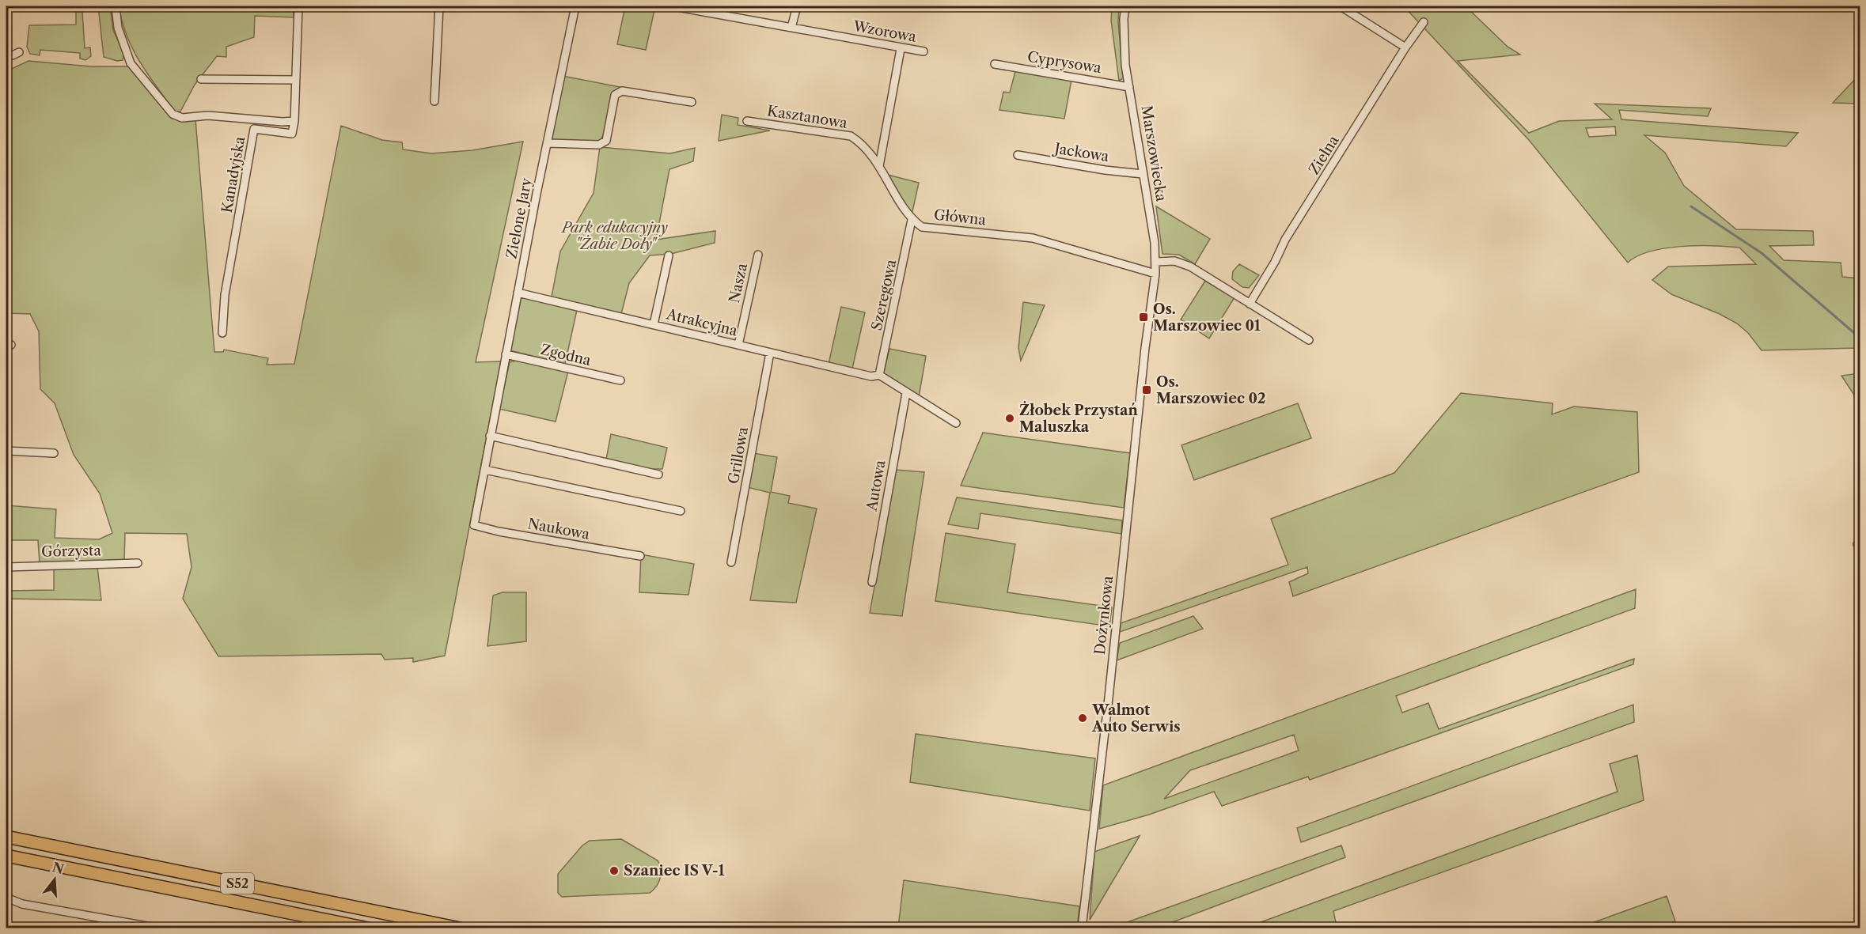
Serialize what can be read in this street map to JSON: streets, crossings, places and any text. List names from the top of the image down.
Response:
{
  "streets": {
    "highway": ["S52"],
    "street": [
      "Wzorowa",
      "Cyprysowa",
      "Kasztanowa",
      "Jackowa",
      "Marszowiecka",
      "Zielna",
      "Kanadyjska",
      "Główna",
      "Zielone Jary",
      "Nasza",
      "Szeregowa",
      "Atrakcyjna",
      "Zgodna",
      "Grillowa",
      "Autowa",
      "Naukowa",
      "Górzysta",
      "Dożynkowa"
    ]
  },
  "crossings": [
    ["Cyprysowa", "Marszowiecka"],
    ["Kasztanowa", "Główna"],
    ["Jackowa", "Marszowiecka"],
    ["Marszowiecka", "Główna"],
    ["Marszowiecka", "Dożynkowa"],
    ["Główna", "Szeregowa"],
    ["Zielone Jary", "Atrakcyjna"],
    ["Zielone Jary", "Zgodna"],
    ["Zielone Jary", "Naukowa"],
    ["Nasza", "Atrakcyjna"],
    ["Szeregowa", "Atrakcyjna"],
    ["Atrakcyjna", "Grillowa"]
  ],
  "parks": ["Park edukacyjny \"Żabie Doły\""],
  "places": {
    "transit": ["Os. Marszowiec 01", "Os. Marszowiec 02"],
    "other": ["Żłobek Przystań Maluszka", "Walmot Auto Serwis", "Szaniec IS V-1"]
  },
  "north": "top"
}
